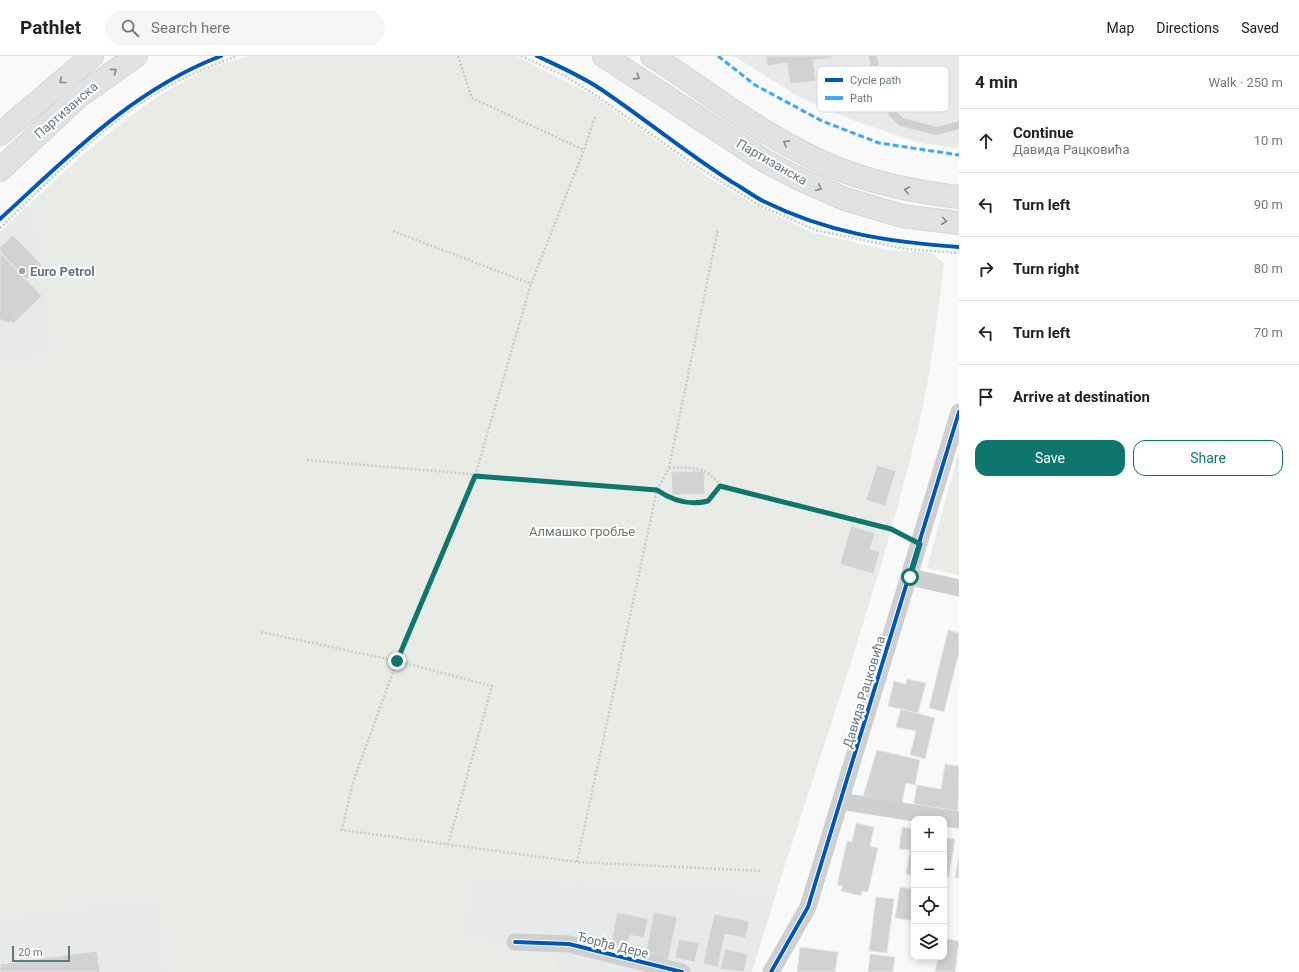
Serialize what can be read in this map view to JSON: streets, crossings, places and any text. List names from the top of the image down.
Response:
{
  "streets": {
    "main road": ["Партизанска"],
    "street": ["Давида Рацковића", "Ђорђа Дере"]
  },
  "parks": ["Алмашко гробље"],
  "places": ["Euro Petrol"],
  "legend": ["Cycle path", "Path"],
  "scale_bar": "20 m",
  "page": {
    "header": "Pathlet",
    "search": "Search here",
    "nav": ["Map", "Directions", "Saved"],
    "heading": ["4 min", "Walk · 250 m"],
    "list": [
      ["Continue", "Давида Рацковића", "10 m"],
      ["Turn left", "90 m"],
      ["Turn right", "80 m"],
      ["Turn left", "70 m"],
      "Arrive at destination"
    ],
    "buttons": ["Save", "Share"],
    "map_buttons": ["+", "−"],
    "scale": "20 m"
  }
}
